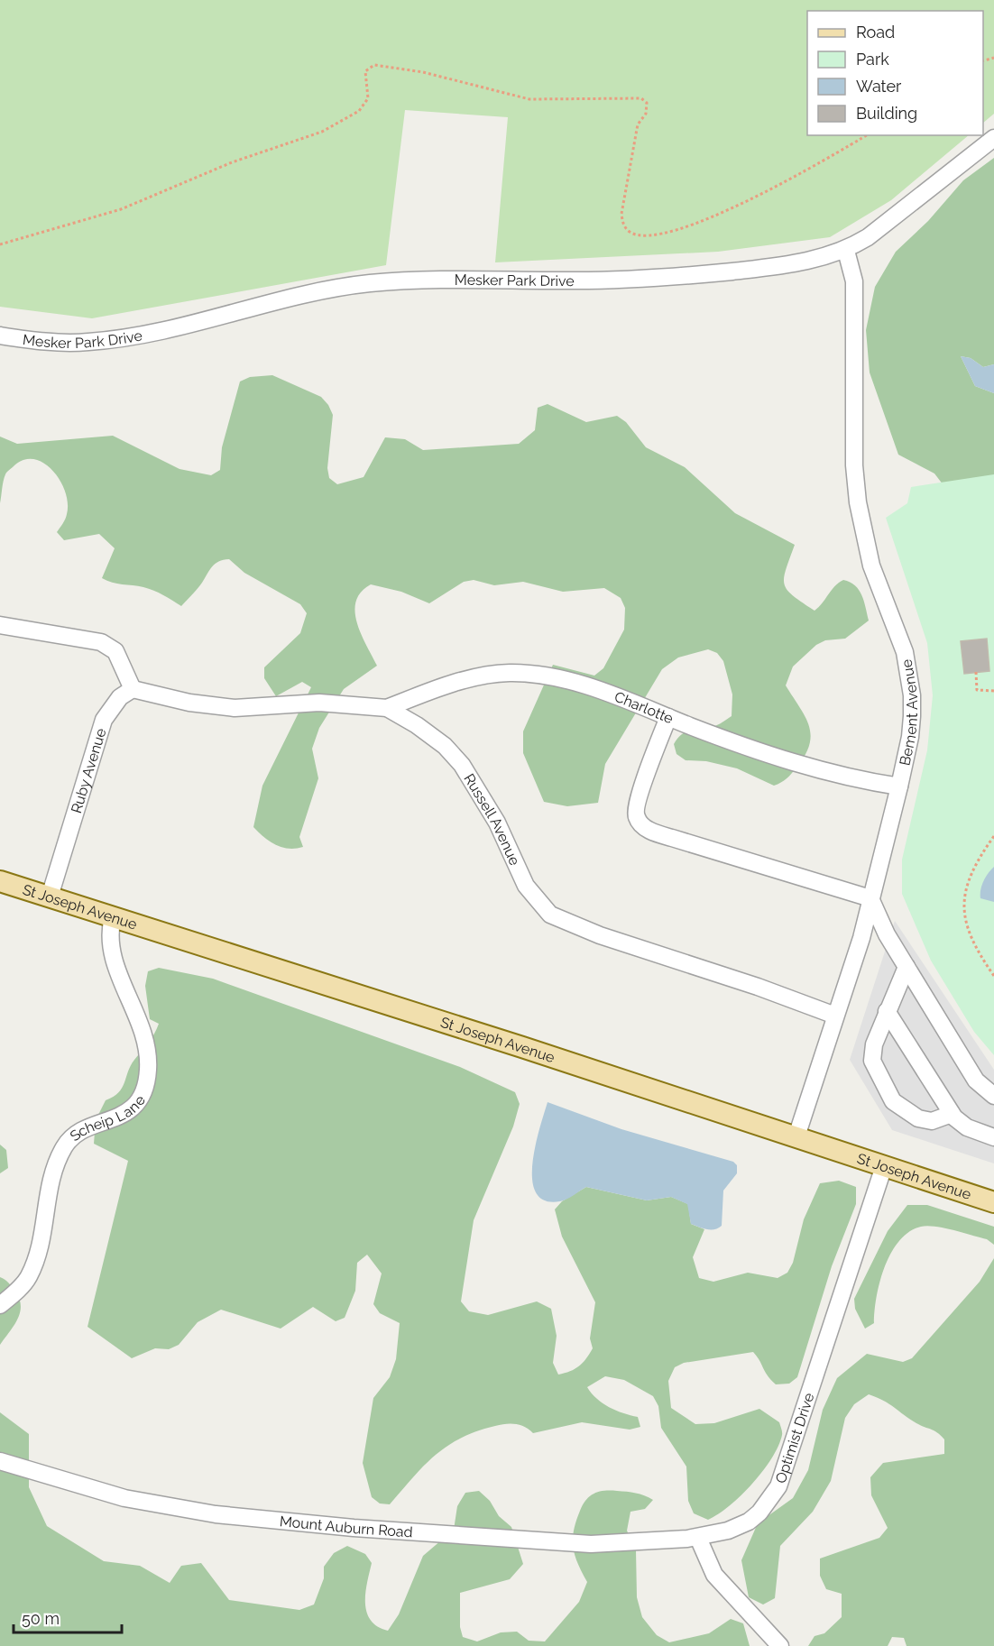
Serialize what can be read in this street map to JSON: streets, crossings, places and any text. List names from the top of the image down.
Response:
{
  "streets": {
    "main road": ["St Joseph Avenue"],
    "street": [
      "Mesker Park Drive",
      "Charlotte",
      "Bement Avenue",
      "Ruby Avenue",
      "Russell Avenue",
      "Scheip Lane",
      "Optimist Drive",
      "Mount Auburn Road"
    ]
  },
  "crossings": [
    ["Mesker Park Drive", "Bement Avenue"],
    ["Charlotte", "Bement Avenue"],
    ["Charlotte", "Russell Avenue"],
    ["Bement Avenue", "Russell Avenue"],
    ["Bement Avenue", "St Joseph Avenue"],
    ["Ruby Avenue", "Russell Avenue"],
    ["Ruby Avenue", "St Joseph Avenue"],
    ["St Joseph Avenue", "Scheip Lane"],
    ["St Joseph Avenue", "Optimist Drive"],
    ["Optimist Drive", "Mount Auburn Road"]
  ],
  "legend": [
    "Road",
    "Park",
    "Water",
    "Building"
  ],
  "scale_bar": "50 m"
}
